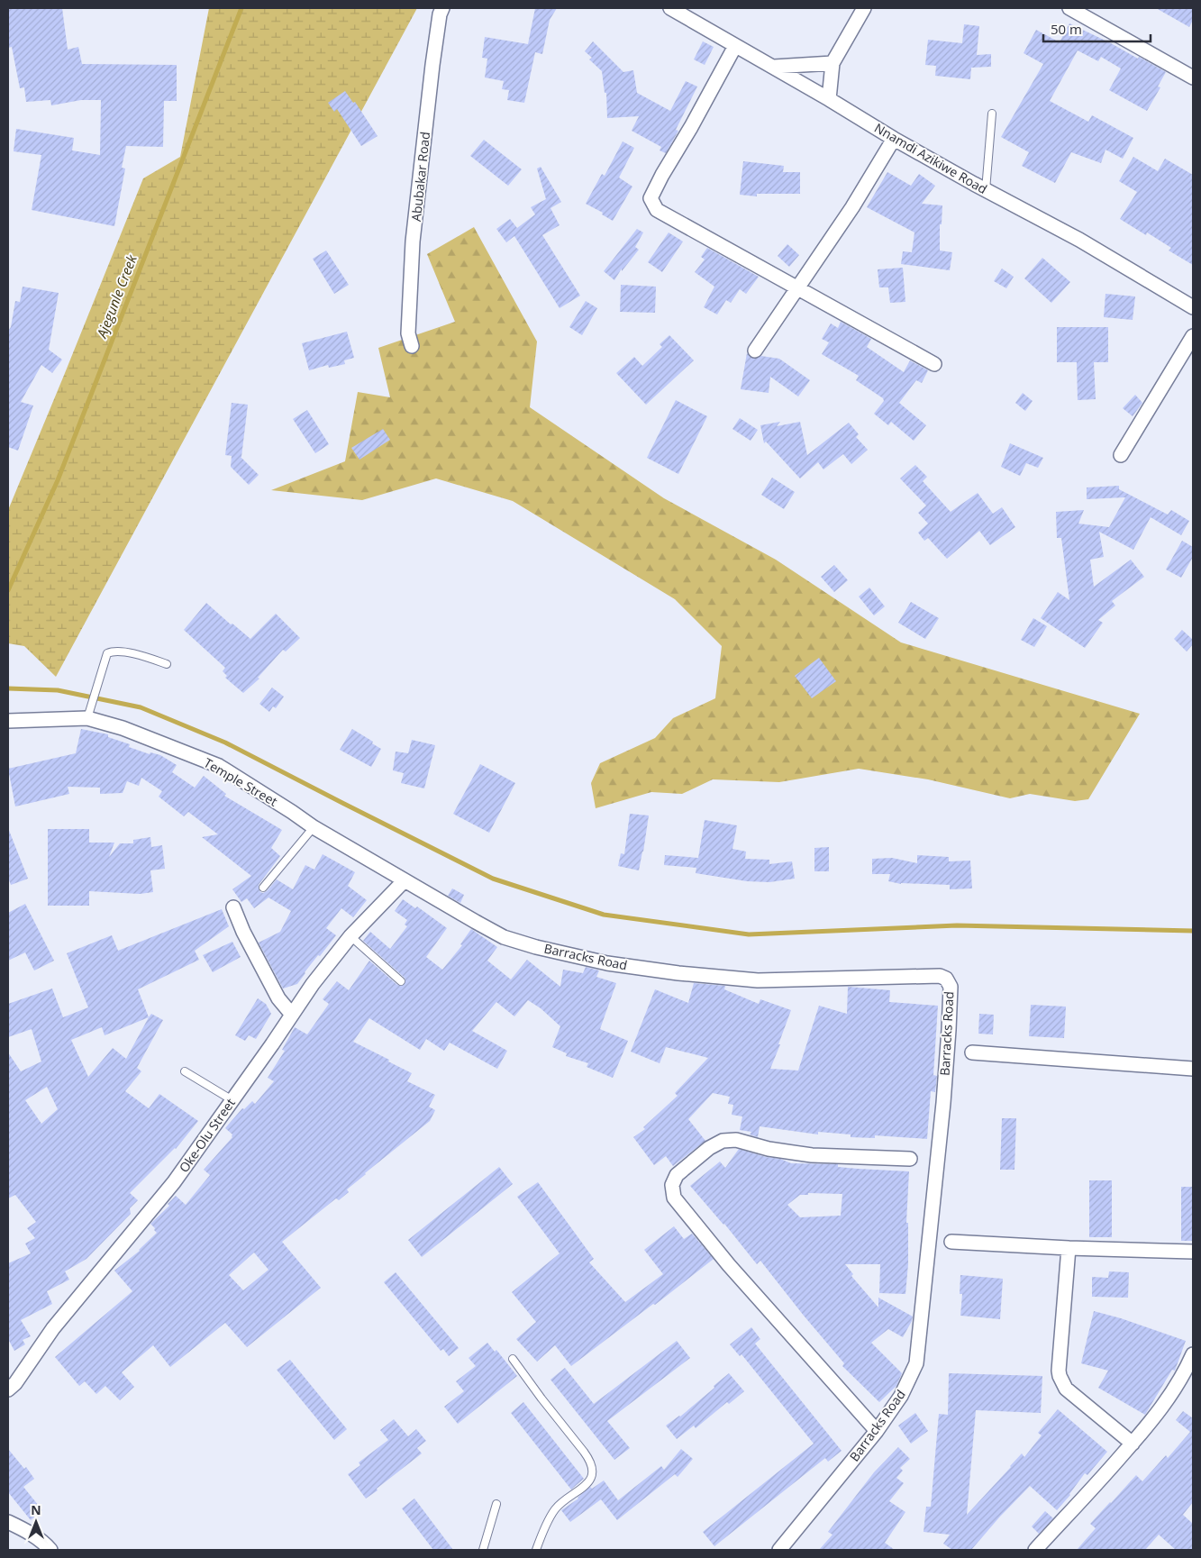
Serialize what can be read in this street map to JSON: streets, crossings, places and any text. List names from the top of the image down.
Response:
{
  "streets": {
    "street": [
      "Nnamdi Azikiwe Road",
      "Abubakar Road",
      "Temple Street",
      "Barracks Road",
      "Oke-Olu Street"
    ]
  },
  "crossings": [
    ["Temple Street", "Barracks Road"],
    ["Temple Street", "Oke-Olu Street"],
    ["Barracks Road", "Oke-Olu Street"]
  ],
  "water": ["Ajegunle Creek"],
  "scale_bar": "50 m",
  "north": "top"
}
